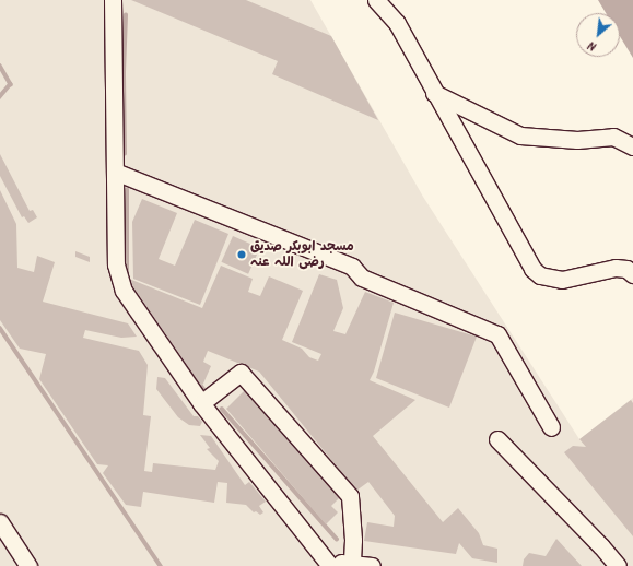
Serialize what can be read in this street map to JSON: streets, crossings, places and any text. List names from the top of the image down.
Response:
{
  "places": ["مسجد ابوبکر صدیق رضی اللہ عنہ"],
  "north": "bottom left"
}
